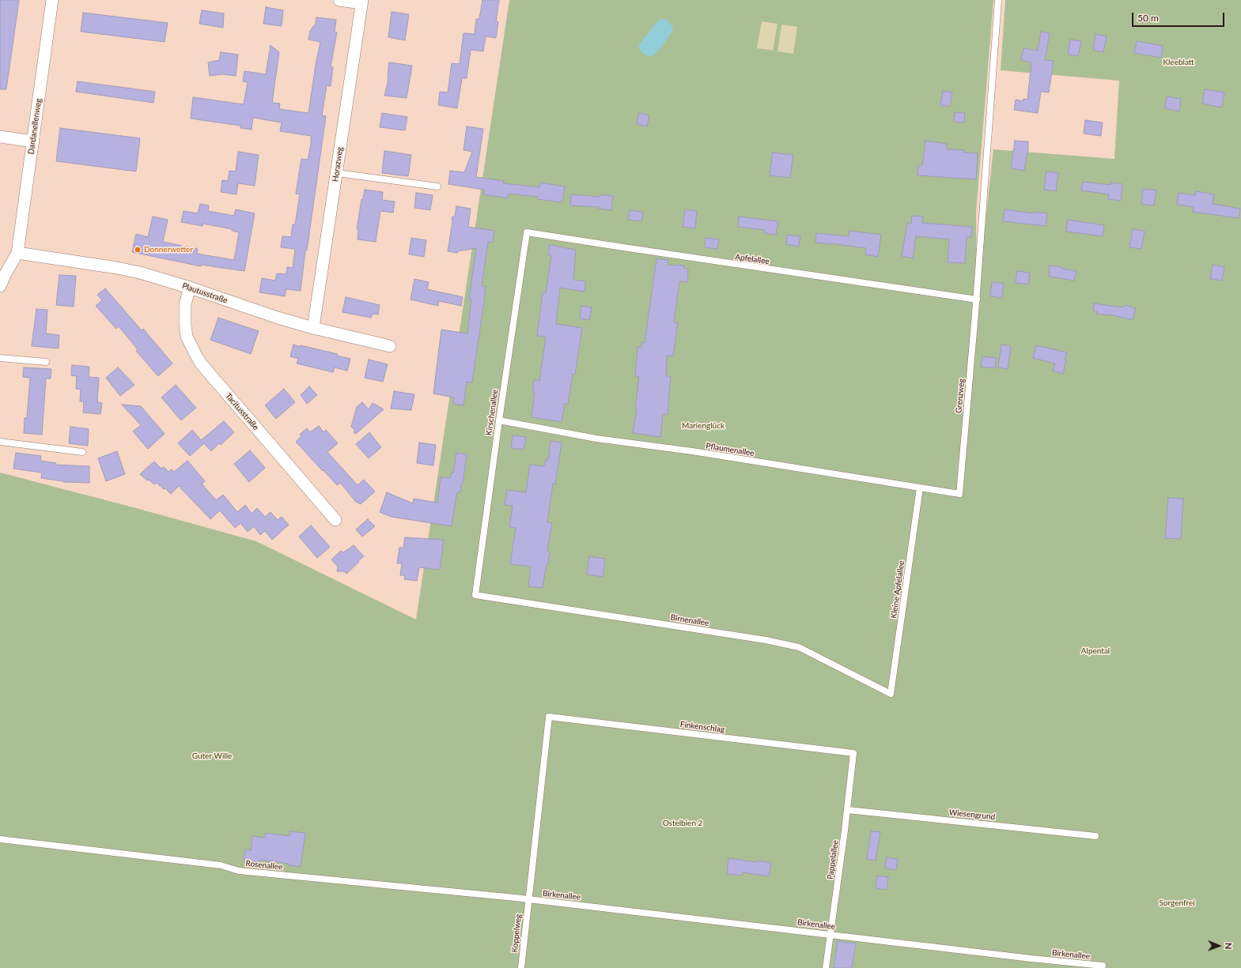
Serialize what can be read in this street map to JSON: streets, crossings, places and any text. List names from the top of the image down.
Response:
{
  "streets": {
    "street": [
      "Dardanellenweg",
      "Horazweg",
      "Plautusstraße",
      "Tacitusstraße"
    ],
    "lane": [
      "Apfelallee",
      "Grenzweg",
      "Kirschenallee",
      "Pflaumenallee",
      "Kleine Apfelallee",
      "Birnenallee",
      "Finkenschlag",
      "Wiesengrund",
      "Pappelallee",
      "Rosenallee",
      "Birkenallee",
      "Koppelweg"
    ]
  },
  "crossings": [
    ["Dardanellenweg", "Plautusstraße"],
    ["Horazweg", "Plautusstraße"],
    ["Apfelallee", "Grenzweg"],
    ["Apfelallee", "Kirschenallee"],
    ["Plautusstraße", "Tacitusstraße"],
    ["Grenzweg", "Pflaumenallee"],
    ["Kirschenallee", "Pflaumenallee"],
    ["Kirschenallee", "Birnenallee"],
    ["Pflaumenallee", "Kleine Apfelallee"],
    ["Kleine Apfelallee", "Birnenallee"],
    ["Finkenschlag", "Pappelallee"],
    ["Finkenschlag", "Koppelweg"],
    ["Wiesengrund", "Pappelallee"],
    ["Pappelallee", "Birkenallee"],
    ["Rosenallee", "Birkenallee"],
    ["Rosenallee", "Koppelweg"],
    ["Birkenallee", "Koppelweg"]
  ],
  "parks": [
    "Kleeblatt",
    "Marienglück",
    "Alpental",
    "Guter Wille",
    "Ostelbien 2",
    "Sorgenfrei"
  ],
  "places": ["Donnerwetter"],
  "scale_bar": "50 m",
  "north": "right"
}
